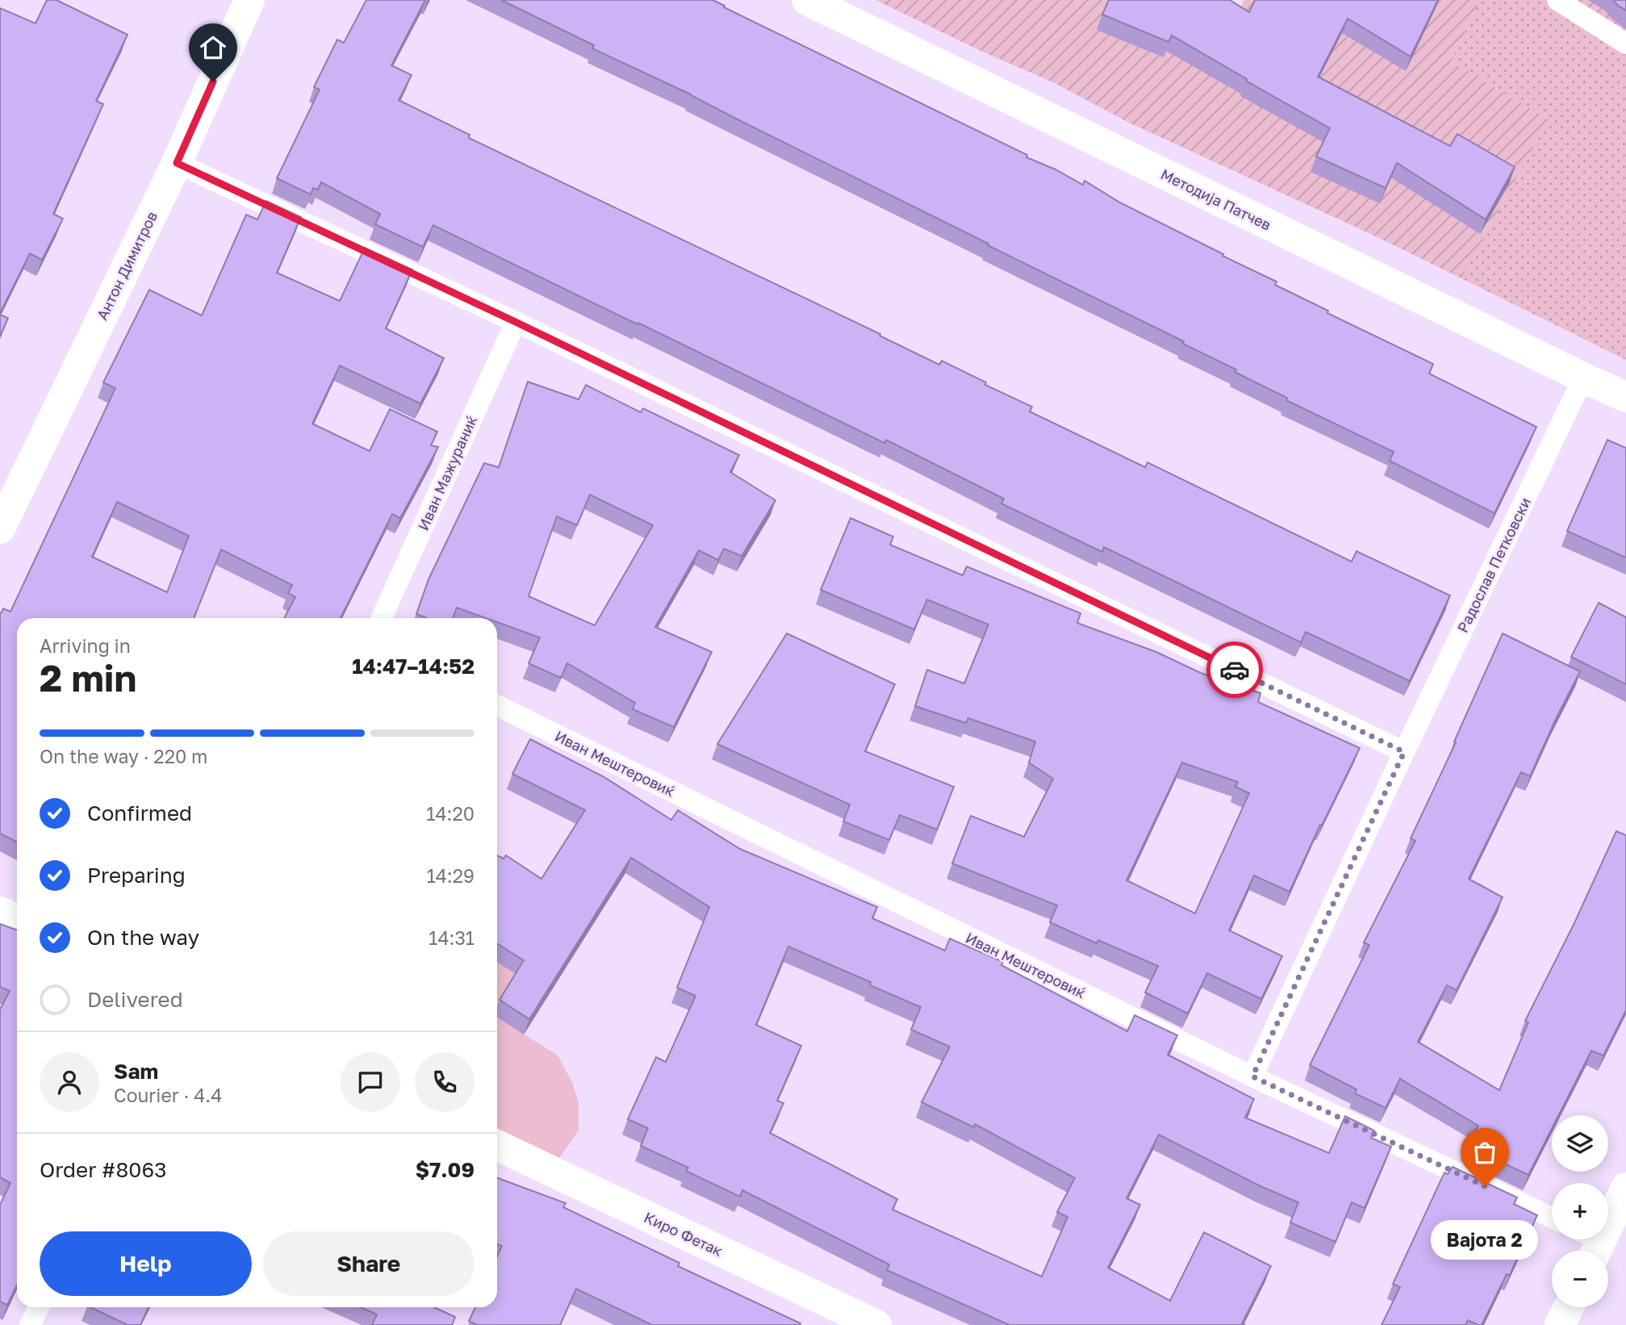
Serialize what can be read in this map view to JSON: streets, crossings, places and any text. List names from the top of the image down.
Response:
{
  "streets": {
    "street": ["Методија Патчев", "Антон Димитров", "Киро Фетак"],
    "lane": ["Иван Мажураниќ", "Радослав Петковски", "Иван Мештеровиќ"]
  },
  "crossings": [
    ["Методија Патчев", "Радослав Петковски"],
    ["Радослав Петковски", "Иван Мештеровиќ"]
  ],
  "places": ["Вајота 2"],
  "page": {
    "heading": ["2 min", "Arriving in", "14:47–14:52"],
    "panel": [
      "Sam",
      "Courier · 4.4",
      "Order #8063",
      "$7.09"
    ],
    "bar": "On the way · 220 m",
    "list": [
      ["Confirmed", "14:20"],
      ["Preparing", "14:29"],
      ["On the way", "14:31"],
      "Delivered"
    ],
    "map_buttons": ["+", "−"],
    "bubble": "Вајота 2",
    "buttons": ["Help", "Share"]
  }
}
